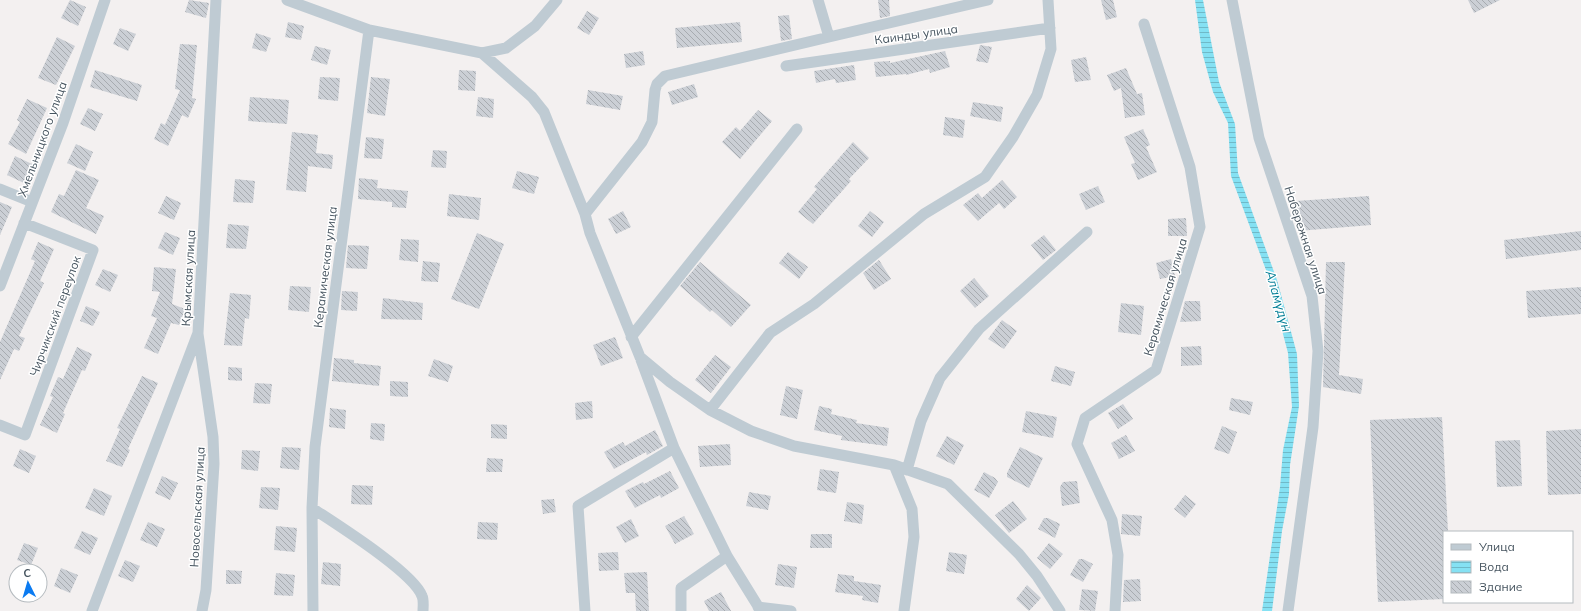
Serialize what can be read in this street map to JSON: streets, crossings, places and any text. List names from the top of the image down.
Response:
{
  "streets": {
    "street": [
      "Каинды улица",
      "Хмельницкого улица",
      "Набережная улица",
      "Керамическая улица",
      "Крымская улица",
      "Чирчикский переулок",
      "Новосельская улица"
    ]
  },
  "crossings": [
    ["Хмельницкого улица", "Чирчикский переулок"],
    ["Крымская улица", "Новосельская улица"]
  ],
  "water": ["Аламүдүн"],
  "legend": ["Улица", "Вода", "Здание"],
  "north": "top"
}
